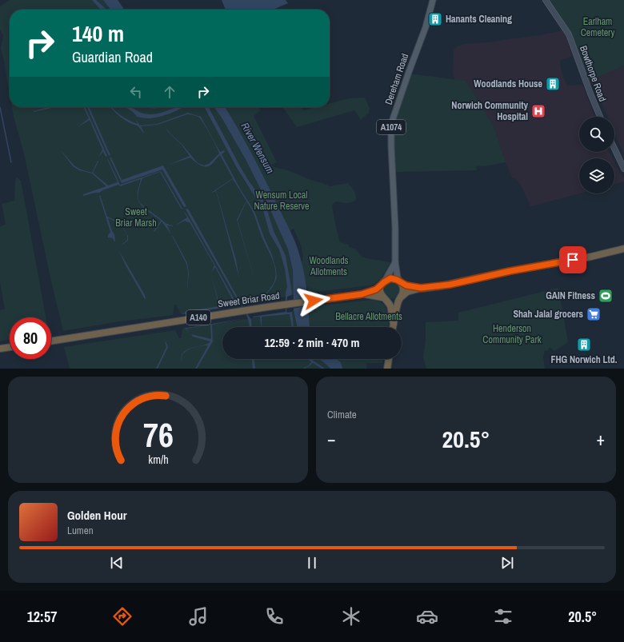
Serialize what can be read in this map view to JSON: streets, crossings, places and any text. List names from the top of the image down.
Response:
{
  "streets": {
    "highway": [
      "Dereham Road",
      "A1074",
      "Sweet Briar Road",
      "A140"
    ],
    "street": ["Bowthorpe Road"]
  },
  "crossings": [
    ["Dereham Road", "Sweet Briar Road"],
    ["Dereham Road", "A140"],
    ["Sweet Briar Road", "A140"]
  ],
  "water": ["River Wensum"],
  "parks": [
    "Earlham Cemetery",
    "Wensum Local Nature Reserve",
    "Sweet Briar Marsh",
    "Woodlands Allotments",
    "Bellacre Allotments",
    "Henderson Community Park"
  ],
  "places": {
    "building": ["Hanants Cleaning", "Woodlands House", "FHG Norwich Ltd."],
    "hospital": ["Norwich Community Hospital"],
    "sports": ["GAIN Fitness"],
    "supermarket": ["Shah Jalal grocers"]
  },
  "page": {
    "turn": ["140 m", "Guardian Road"],
    "limit": "80",
    "trip": "12:59 · 2 min · 470 m",
    "tile": "Climate",
    "heat": ["−", "20.5°", "+"],
    "song": ["Golden Hour", "Lumen"],
    "tabs": ["12:57", "20.5°"],
    "gauge": ["76", "km/h"]
  }
}
